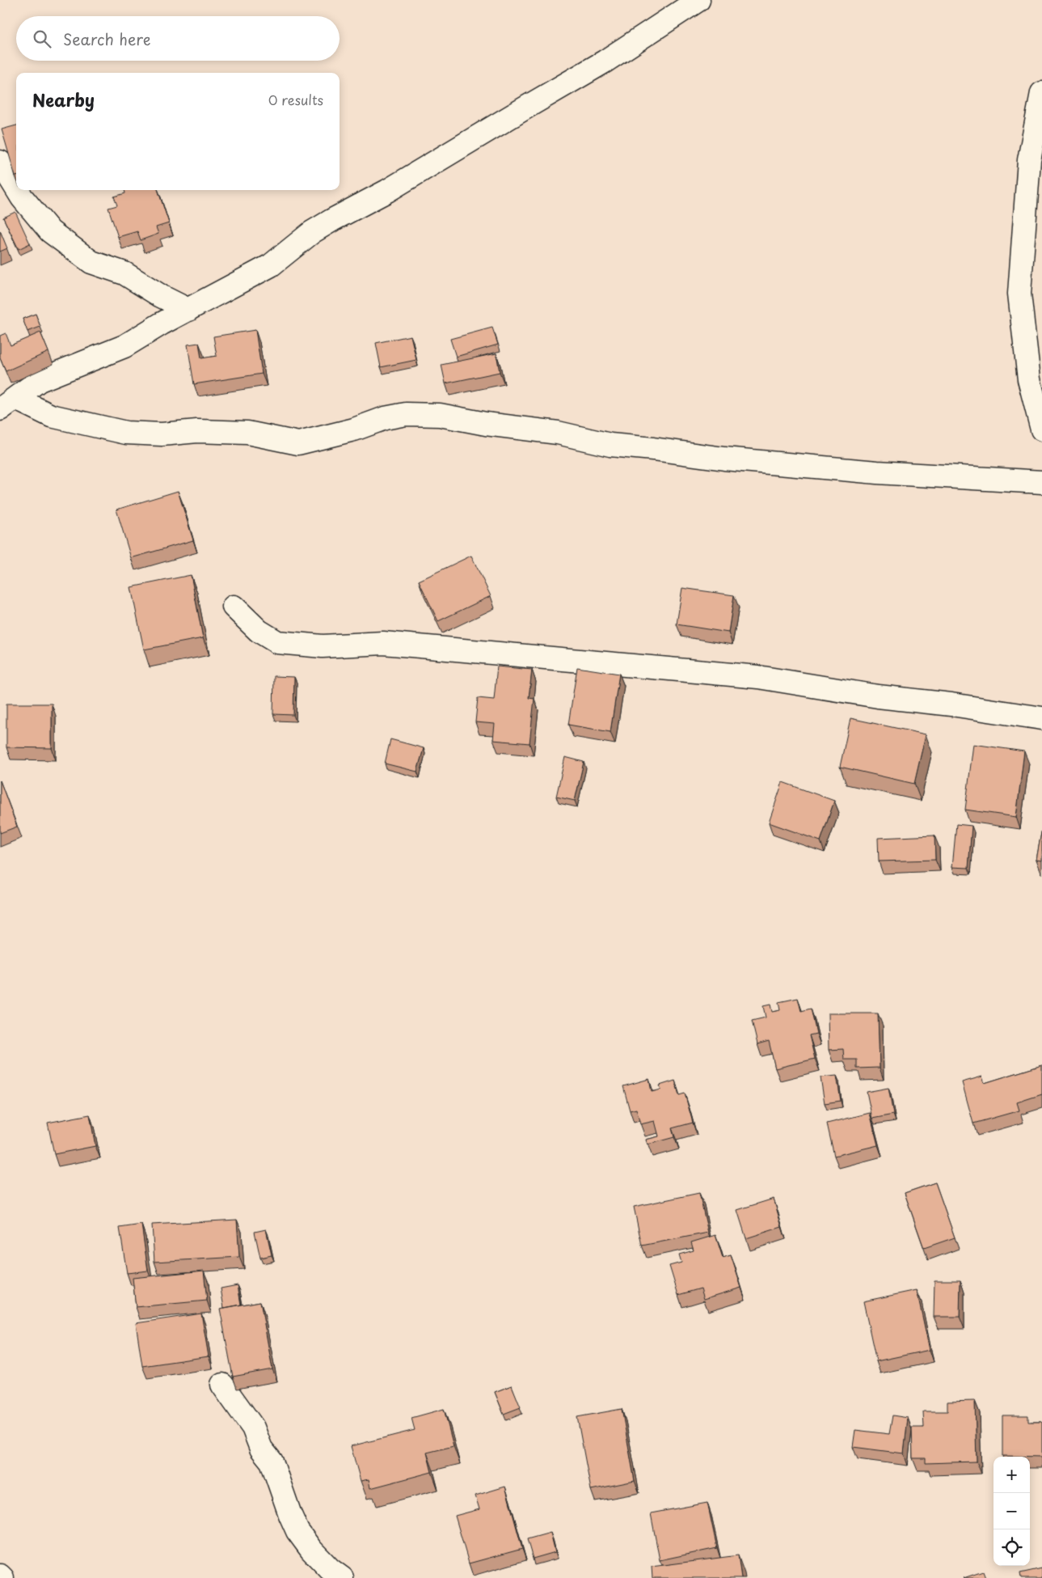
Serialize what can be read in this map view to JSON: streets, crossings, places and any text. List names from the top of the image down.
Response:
{
  "page": {
    "search": "Search here",
    "heading": ["Nearby", "0 results"],
    "map_buttons": ["+", "−"]
  }
}
